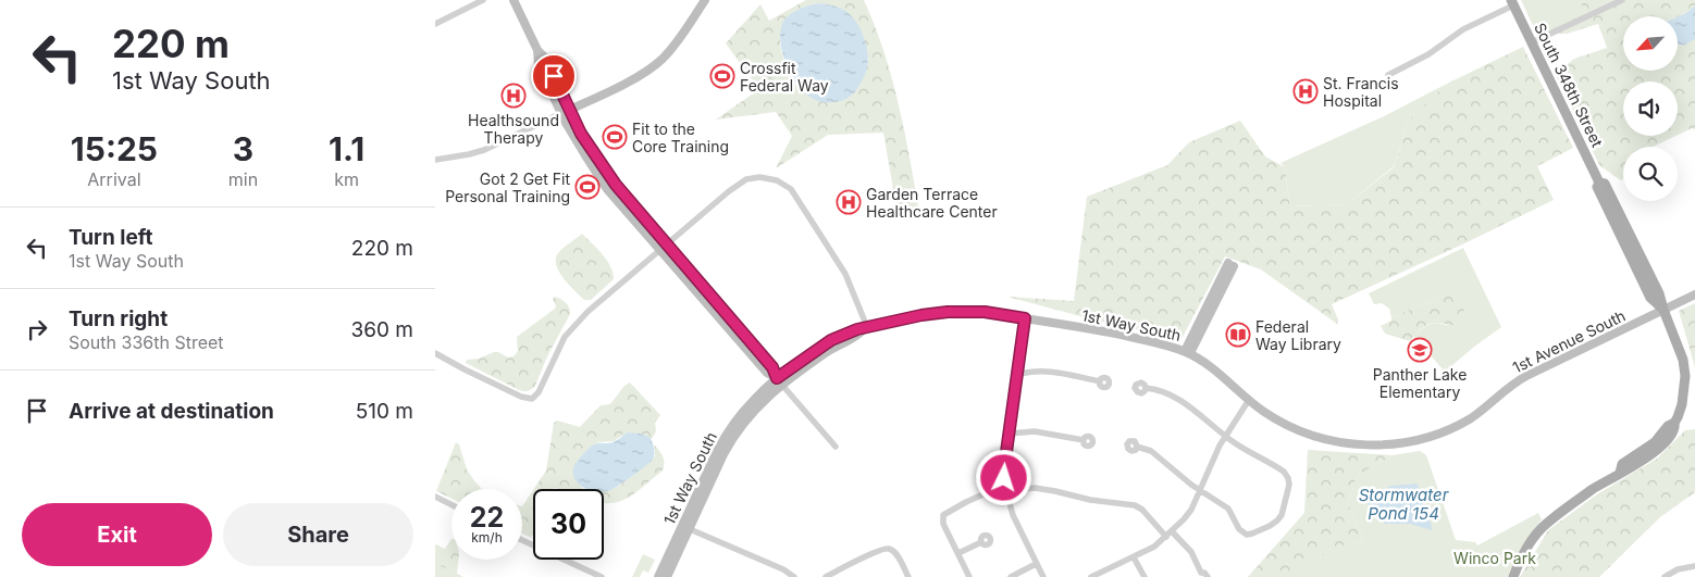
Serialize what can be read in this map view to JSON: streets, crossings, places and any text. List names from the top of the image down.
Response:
{
  "streets": {
    "main road": ["South 348th Street", "1st Way South", "1st Avenue South"]
  },
  "crossings": [
    ["South 348th Street", "1st Avenue South"],
    ["1st Way South", "1st Avenue South"]
  ],
  "water": ["Stormwater Pond 154"],
  "parks": ["Winco Park"],
  "places": {
    "sports": ["Crossfit Federal Way", "Fit to the Core Training", "Got 2 Get Fit Personal Training"],
    "hospital": ["St. Francis Hospital", "Healthsound Therapy", "Garden Terrace Healthcare Center"],
    "library": ["Federal Way Library"],
    "school or university": ["Panther Lake Elementary"]
  },
  "north": "bottom left",
  "page": {
    "turn": ["220 m", "1st Way South"],
    "eta": [
      "15:25",
      "Arrival",
      "3",
      "min",
      "1.1",
      "km"
    ],
    "list": [
      {
        "name": "Turn left",
        "note": "1st Way South",
        "value": "220 m"
      },
      {
        "name": "Turn right",
        "note": "South 336th Street",
        "value": "360 m"
      },
      {
        "name": "Arrive at destination",
        "value": "510 m"
      }
    ],
    "speed": "22 km/h",
    "limit": "30",
    "buttons": ["Exit", "Share"]
  }
}
